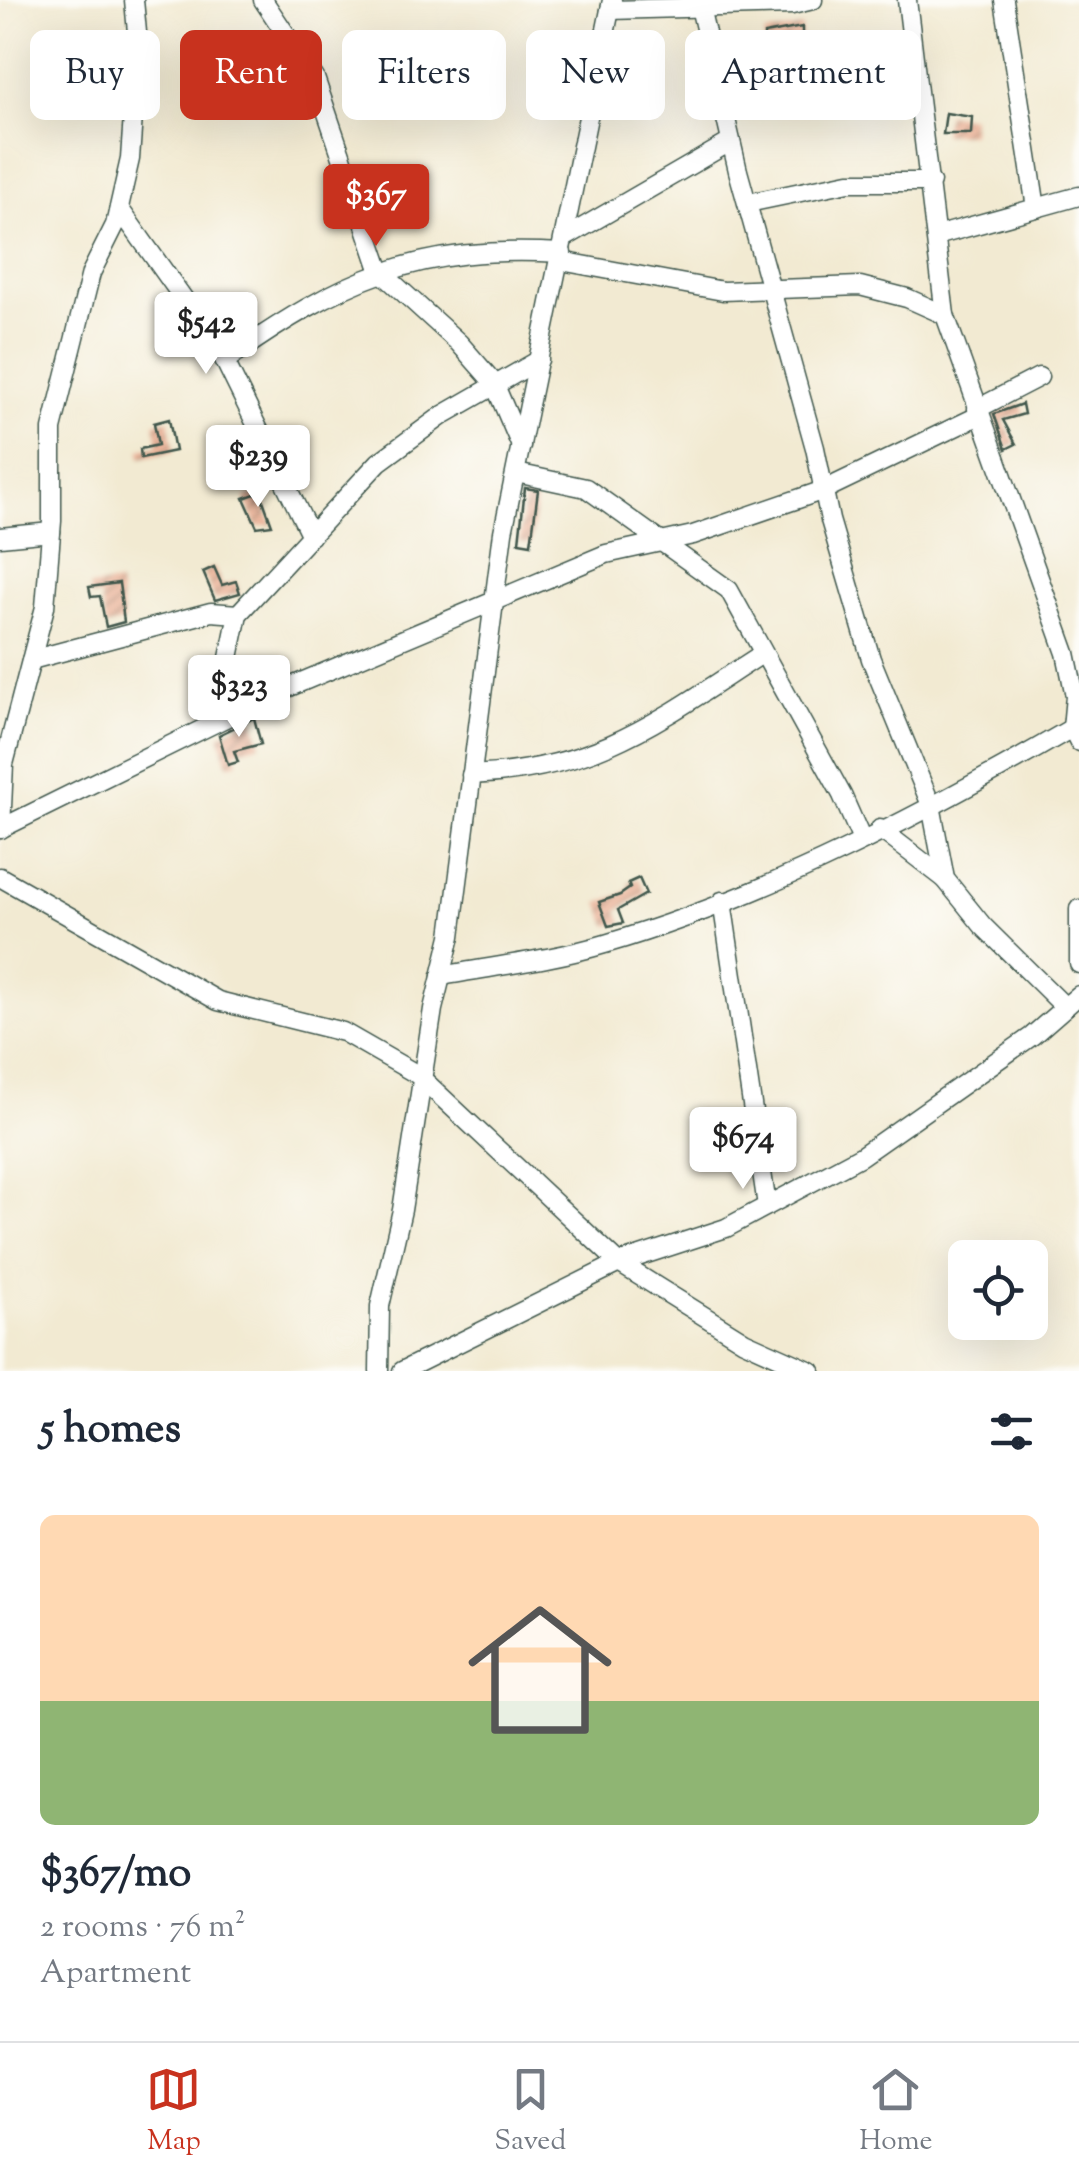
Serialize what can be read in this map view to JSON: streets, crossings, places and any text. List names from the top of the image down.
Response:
{
  "page": {
    "chip": [
      "Buy",
      "Rent",
      "Filters",
      "New",
      "Apartment"
    ],
    "price": [
      "$367",
      "$542",
      "$239",
      "$323",
      "$674"
    ],
    "heading": "5 homes",
    "list": [
      {
        "name": "$367/mo",
        "note": "2 rooms · 76 m² · Apartment"
      }
    ],
    "tabs": ["Map", "Saved", "Home"]
  }
}
